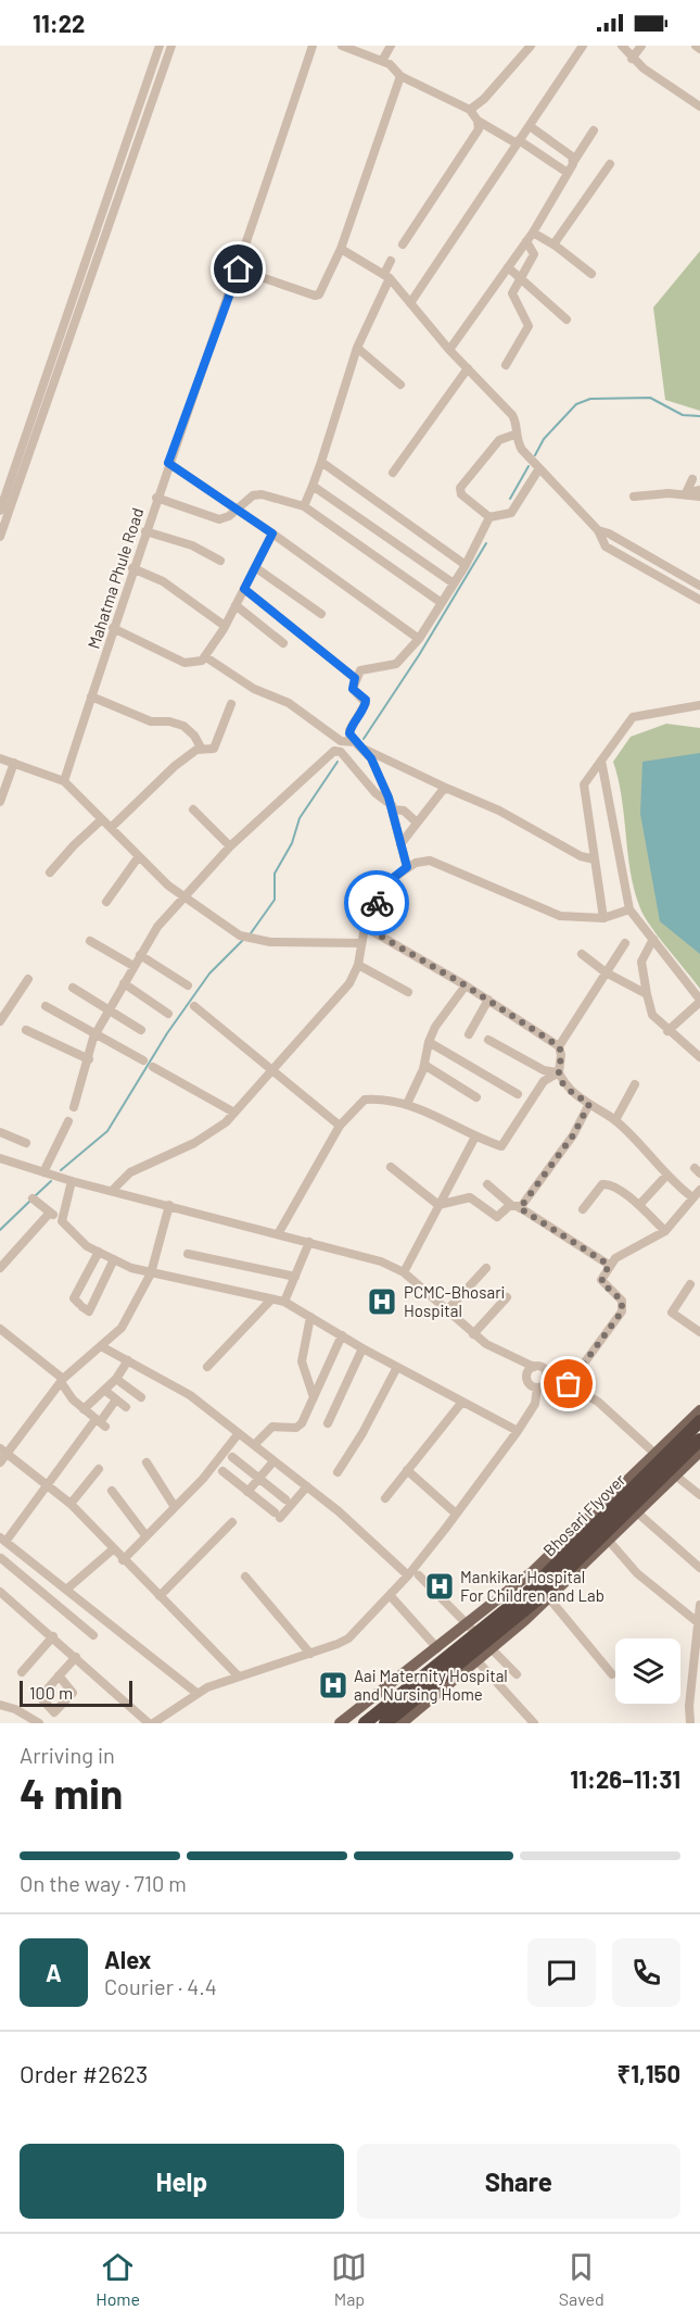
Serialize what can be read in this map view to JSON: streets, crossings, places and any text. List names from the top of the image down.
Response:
{
  "streets": {
    "highway": ["Bhosari Flyover"],
    "street": ["Mahatma Phule Road"]
  },
  "places": {
    "hospital": ["PCMC-Bhosari Hospital", "Mankikar Hospital For Children and Lab", "Aai Maternity Hospital and Nursing Home"]
  },
  "scale_bar": "100 m",
  "page": {
    "status": "11:22",
    "scale": "100 m",
    "heading": ["4 min", "Arriving in", "11:26–11:31"],
    "panel": [
      "Alex",
      "Courier · 4.4",
      "Order #2623",
      "₹1,150"
    ],
    "bar": "On the way · 710 m",
    "round": "A",
    "buttons": ["Help", "Share"],
    "tabs": ["Home", "Map", "Saved"]
  }
}
